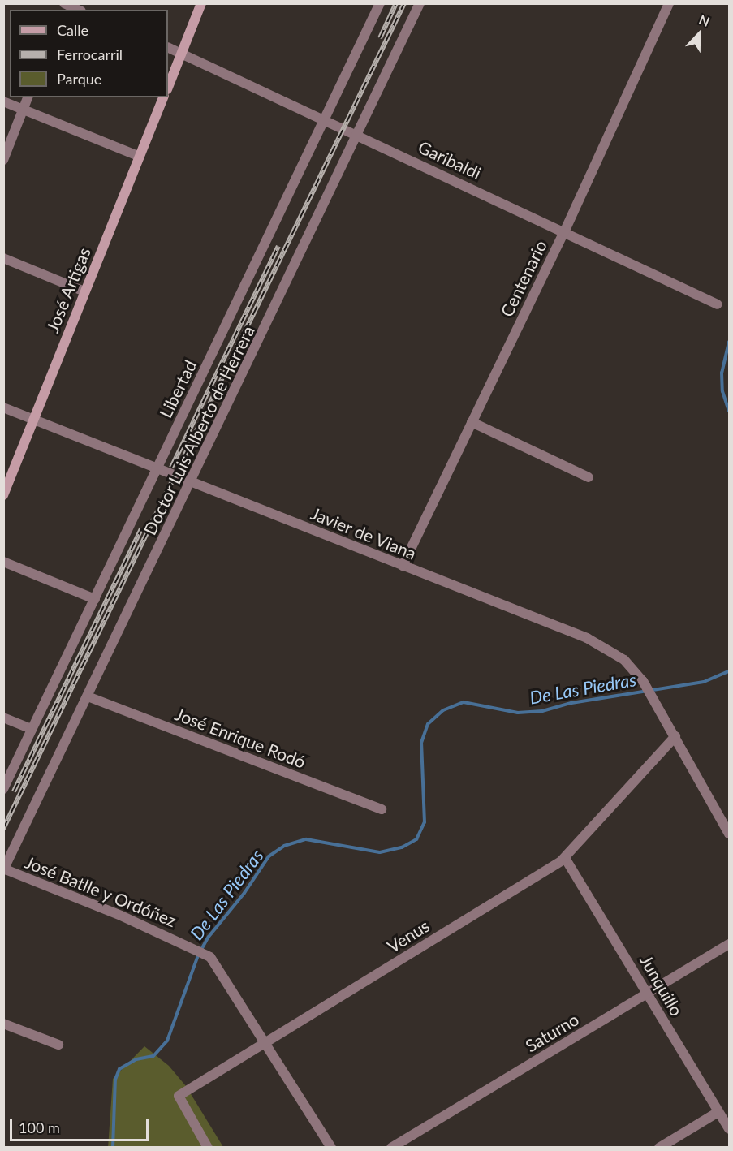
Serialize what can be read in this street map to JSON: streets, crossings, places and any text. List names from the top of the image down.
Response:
{
  "streets": {
    "street": [
      "Garibaldi",
      "Centenario",
      "José Artigas",
      "Libertad",
      "Doctor Luis Alberto de Herrera",
      "Javier de Viana",
      "José Enrique Rodó",
      "José Batlle y Ordóñez",
      "Venus",
      "Junquillo",
      "Saturno"
    ]
  },
  "crossings": [
    ["Garibaldi", "Centenario"],
    ["Garibaldi", "Libertad"],
    ["Garibaldi", "Doctor Luis Alberto de Herrera"],
    ["Centenario", "Javier de Viana"],
    ["José Artigas", "Javier de Viana"],
    ["Libertad", "Javier de Viana"],
    ["Doctor Luis Alberto de Herrera", "Javier de Viana"],
    ["Doctor Luis Alberto de Herrera", "José Enrique Rodó"],
    ["Doctor Luis Alberto de Herrera", "José Batlle y Ordóñez"],
    ["Javier de Viana", "Venus"],
    ["José Batlle y Ordóñez", "Venus"],
    ["Venus", "Junquillo"],
    ["Junquillo", "Saturno"]
  ],
  "water": ["De Las Piedras"],
  "legend": ["Calle", "Ferrocarril", "Parque"],
  "scale_bar": "100 m",
  "north": "top"
}
